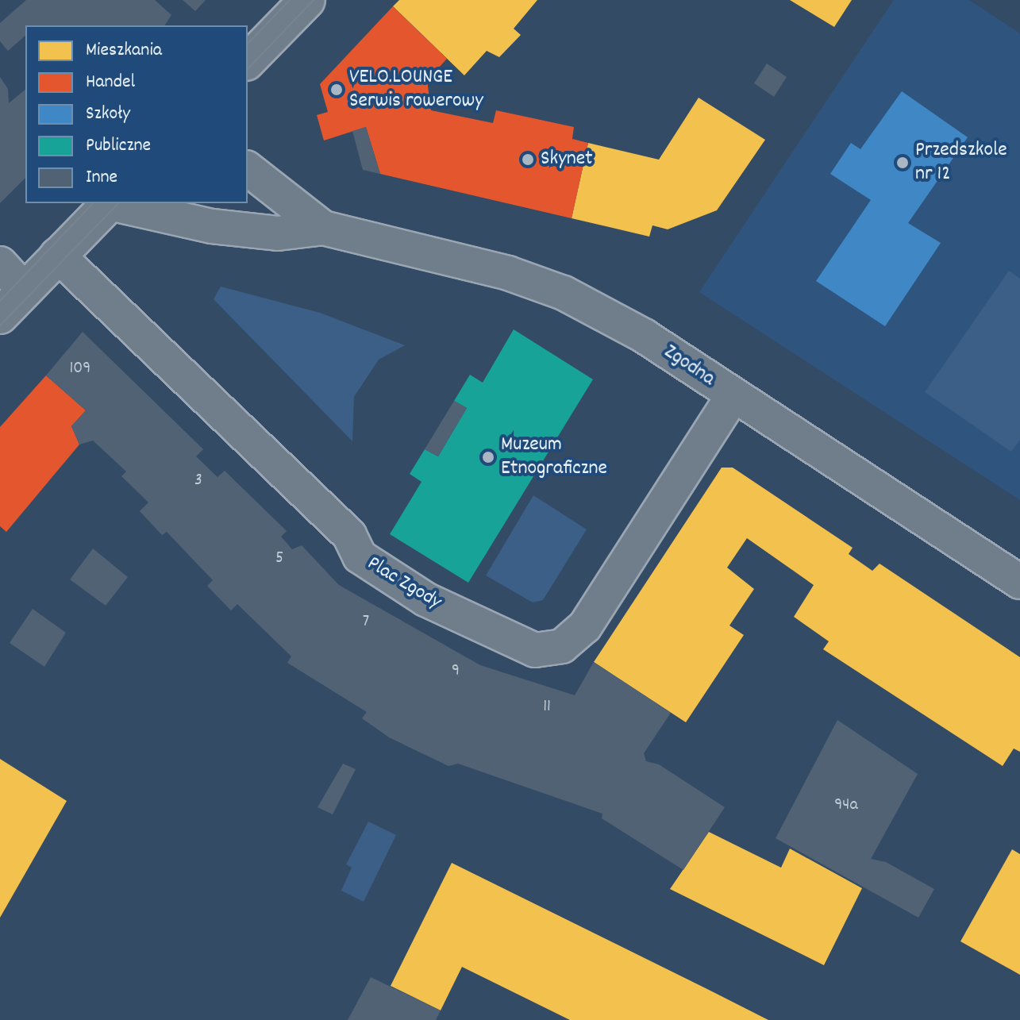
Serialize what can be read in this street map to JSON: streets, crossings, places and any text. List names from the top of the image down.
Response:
{
  "streets": {
    "street": ["Zgodna", "Plac Zgody"]
  },
  "crossings": [
    ["Zgodna", "Plac Zgody"]
  ],
  "places": [
    "VELO.LOUNGE Serwis rowerowy",
    "Skynet",
    "Przedszkole nr 12",
    "Muzeum Etnograficzne"
  ],
  "house_numbers": [
    "109",
    "3",
    "5",
    "7",
    "9",
    "11",
    "94a"
  ],
  "legend": [
    "Mieszkania",
    "Handel",
    "Szkoły",
    "Publiczne",
    "Inne"
  ]
}
